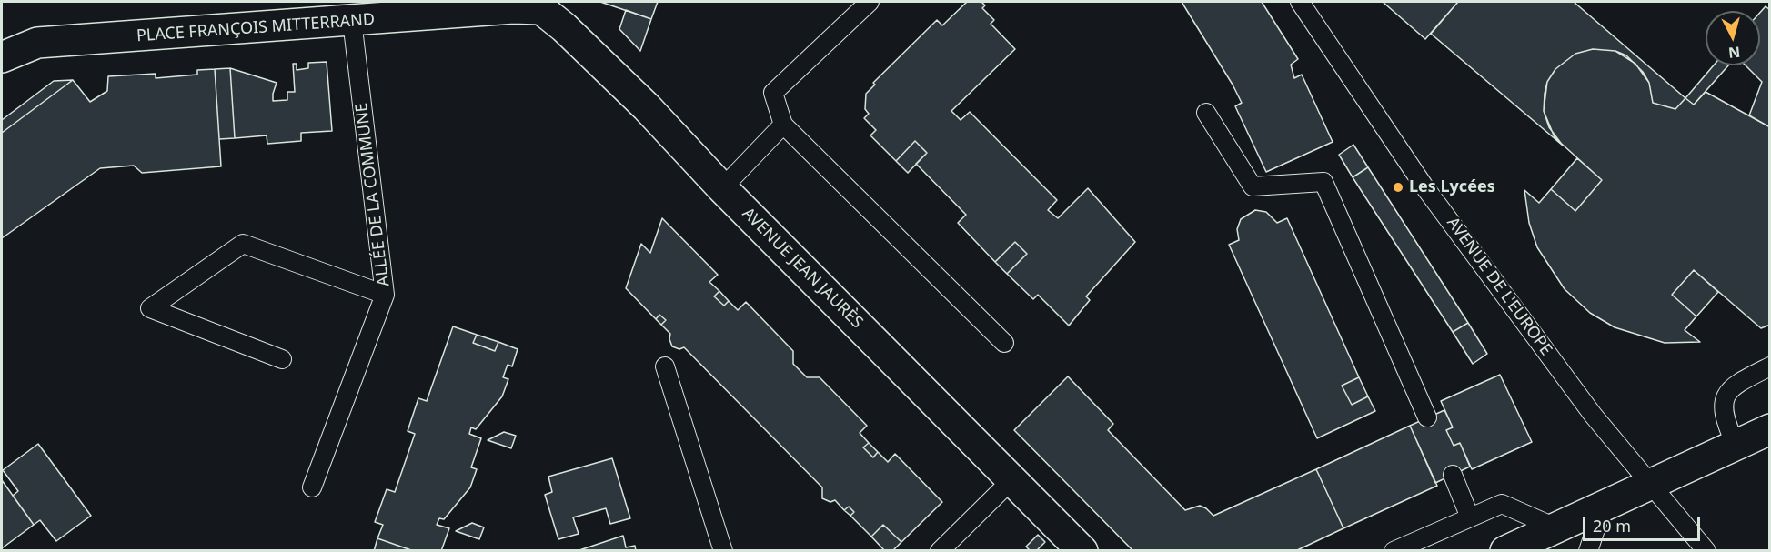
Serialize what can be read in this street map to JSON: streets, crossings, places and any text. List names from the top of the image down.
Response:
{
  "streets": {
    "street": ["PLACE FRANÇOIS MITTERRAND", "AVENUE JEAN JAURÈS"],
    "lane": ["ALLÉE DE LA COMMUNE", "AVENUE DE L'EUROPE"]
  },
  "crossings": [
    ["PLACE FRANÇOIS MITTERRAND", "ALLÉE DE LA COMMUNE"],
    ["PLACE FRANÇOIS MITTERRAND", "AVENUE JEAN JAURÈS"]
  ],
  "places": ["Les Lycées"],
  "scale_bar": "20 m",
  "north": "bottom"
}
